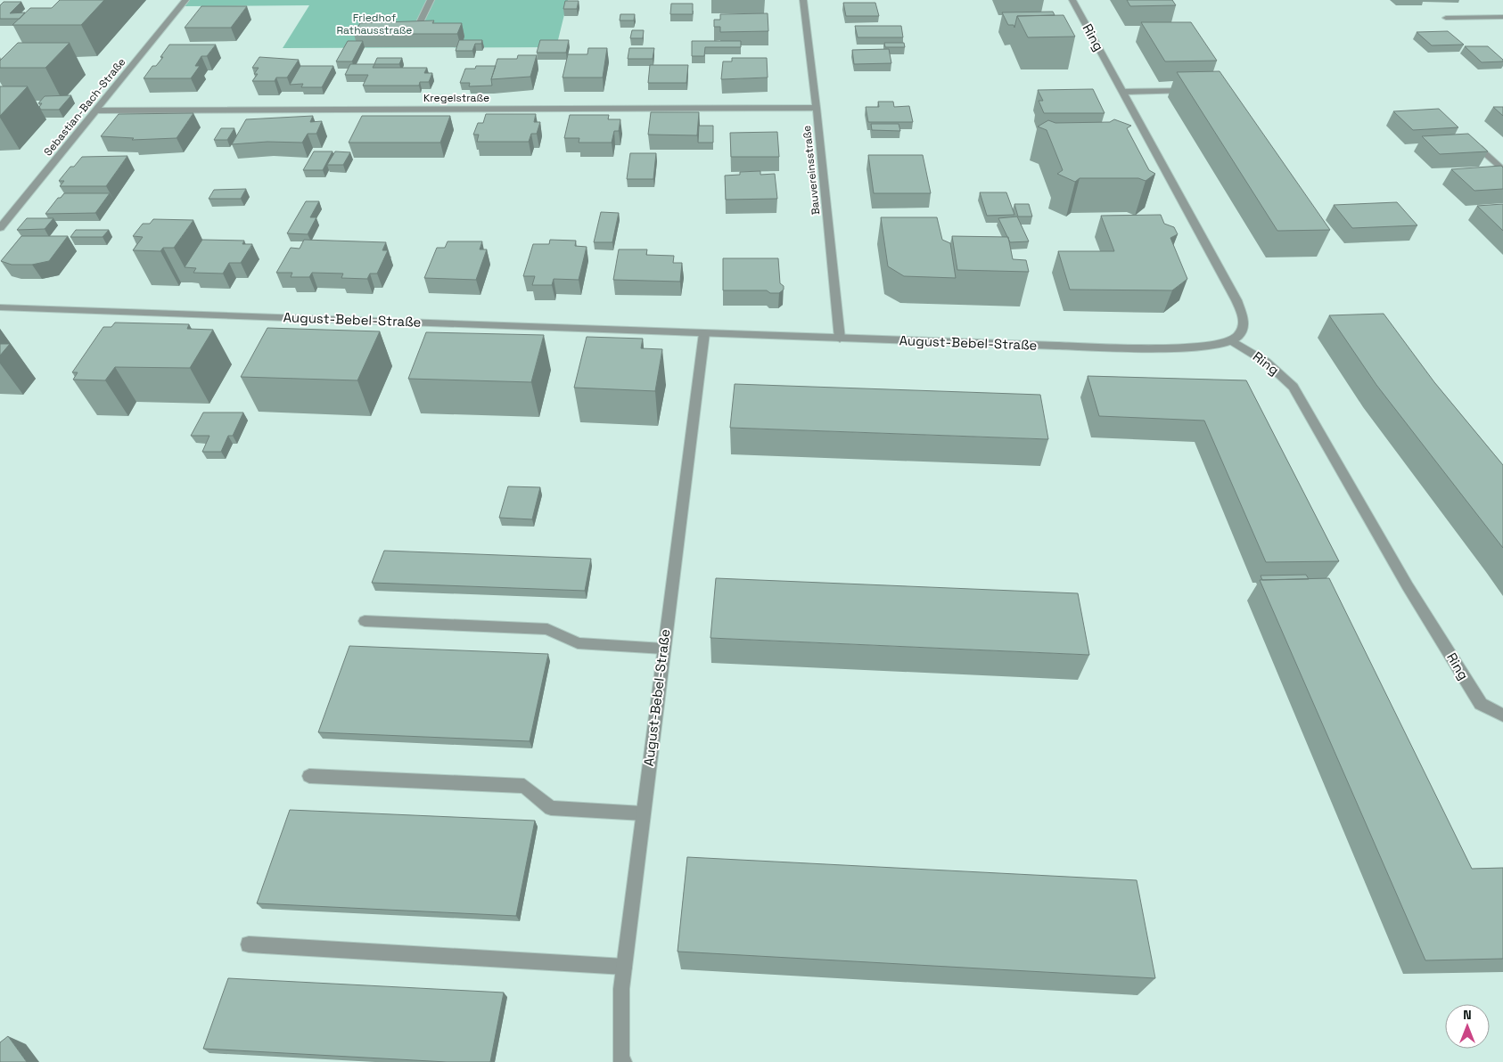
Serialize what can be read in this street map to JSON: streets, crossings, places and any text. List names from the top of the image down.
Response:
{
  "streets": {
    "street": [
      "Ring",
      "Kregelstraße",
      "Sebastian-Bach-Straße",
      "Bauvereinsstraße",
      "August-Bebel-Straße"
    ]
  },
  "crossings": [
    ["Ring", "August-Bebel-Straße"],
    ["Kregelstraße", "Sebastian-Bach-Straße"],
    ["Kregelstraße", "Bauvereinsstraße"],
    ["Bauvereinsstraße", "August-Bebel-Straße"]
  ],
  "parks": ["Friedhof Rathausstraße"],
  "north": "top"
}
